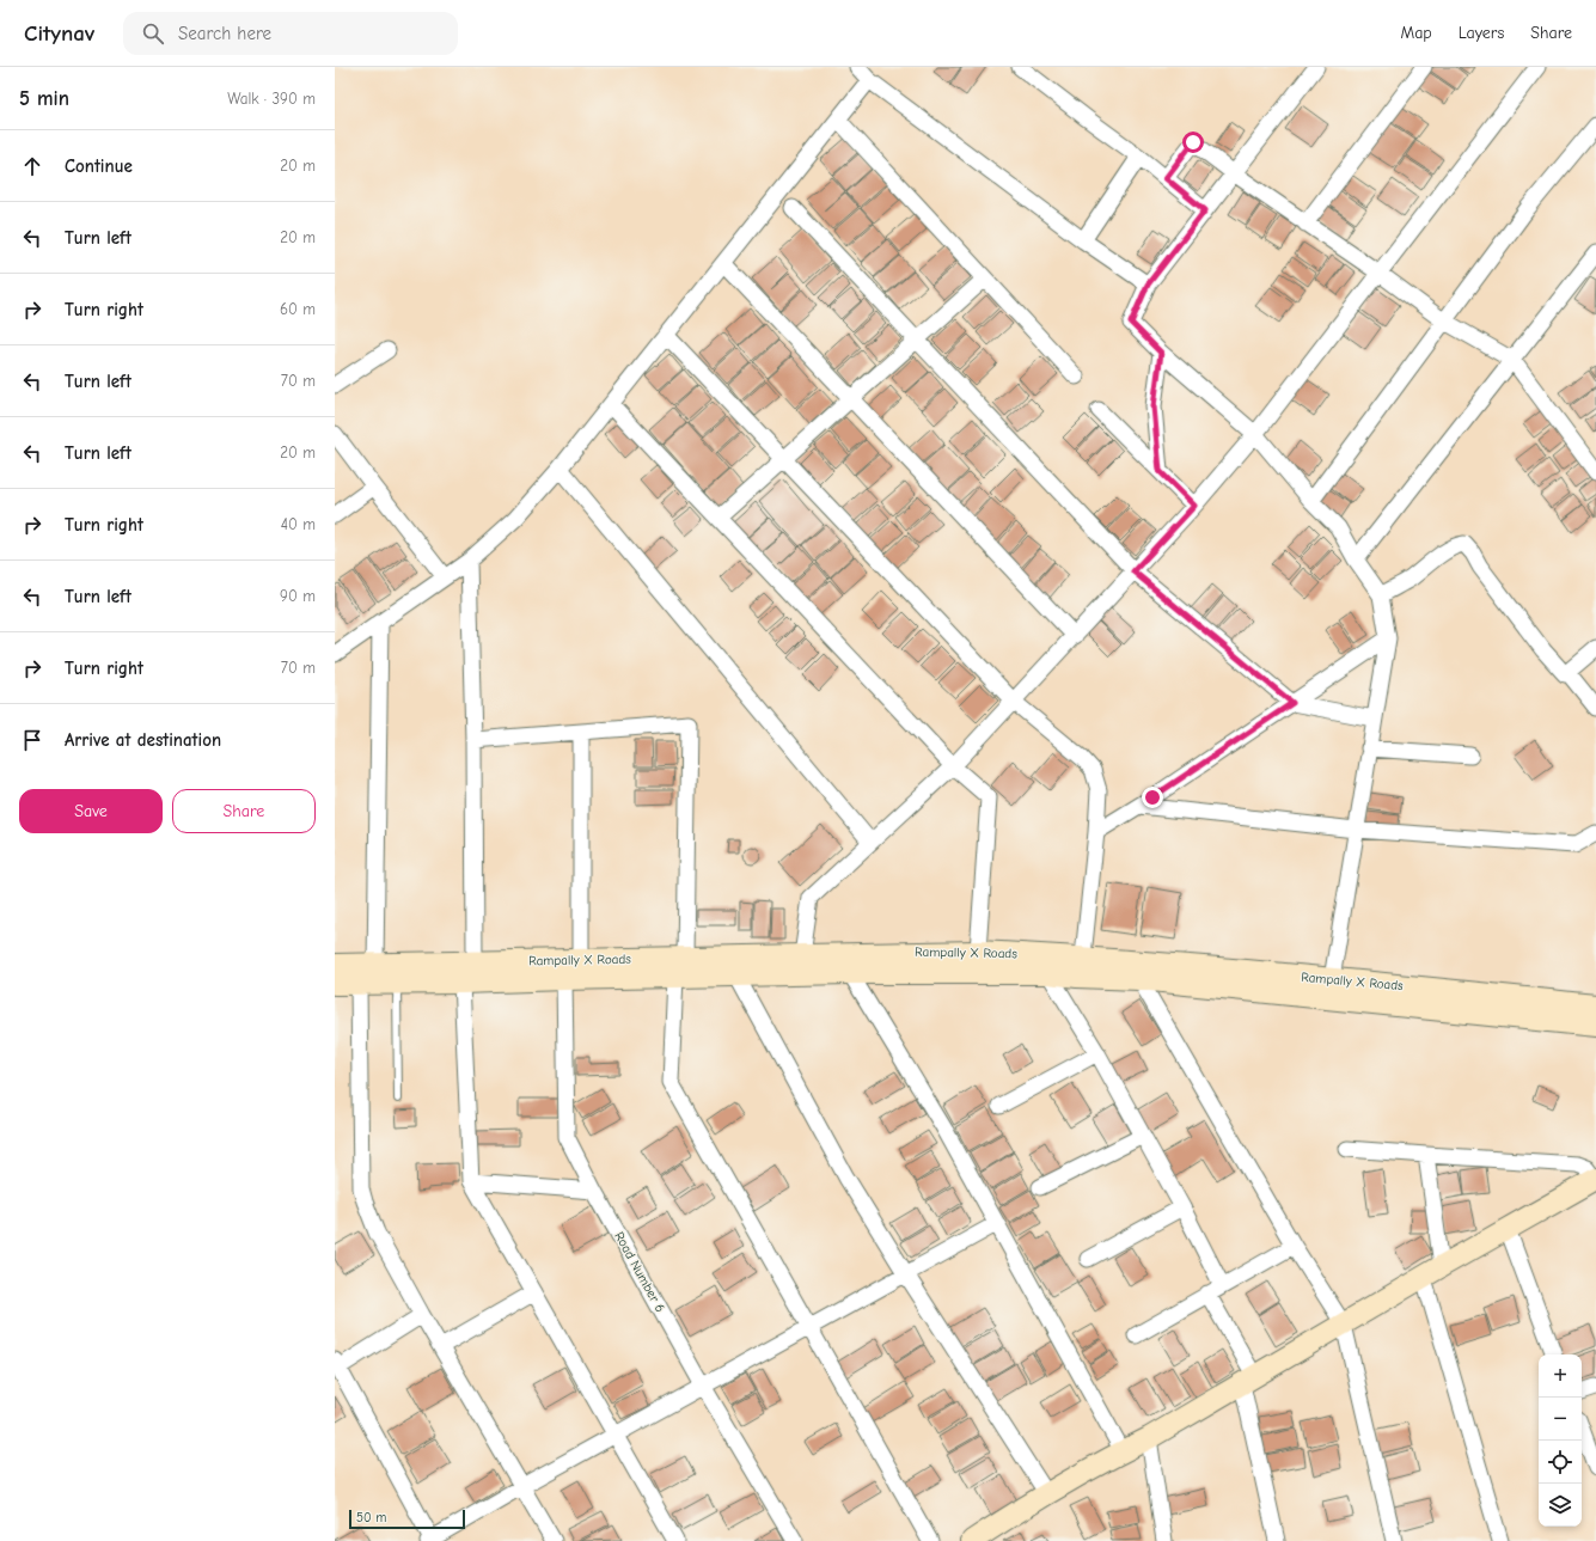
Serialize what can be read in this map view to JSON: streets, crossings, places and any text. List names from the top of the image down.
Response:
{
  "streets": {
    "main road": ["Rampally X Roads"],
    "street": ["Road Number 6"]
  },
  "scale_bar": "50 m",
  "page": {
    "header": "Citynav",
    "search": "Search here",
    "nav": ["Map", "Layers", "Share"],
    "heading": ["5 min", "Walk · 390 m"],
    "list": [
      ["Continue", "20 m"],
      ["Turn left", "20 m"],
      ["Turn right", "60 m"],
      ["Turn left", "70 m"],
      ["Turn left", "20 m"],
      ["Turn right", "40 m"],
      ["Turn left", "90 m"],
      ["Turn right", "70 m"],
      "Arrive at destination"
    ],
    "buttons": ["Save", "Share"],
    "map_buttons": ["+", "−"],
    "scale": "50 m"
  }
}
